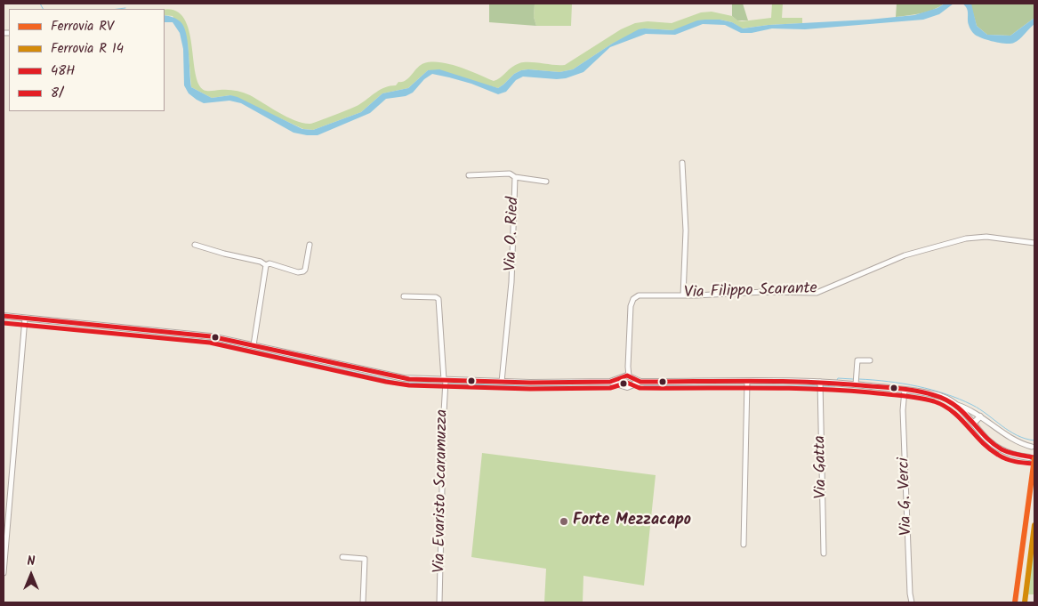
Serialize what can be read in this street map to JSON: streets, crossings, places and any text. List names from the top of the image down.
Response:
{
  "streets": {
    "street": [
      "Via O. Ried",
      "Via Filippo Scarante",
      "Via Gatta",
      "Via Evaristo Scaramuzza",
      "Via G. Verci"
    ]
  },
  "places": ["Forte Mezzacapo"],
  "lines": ["transit line 48H", "transit line 8/", "rail line RV"],
  "legend": [
    "Ferrovia RV",
    "Ferrovia R 14",
    "48H",
    "8/"
  ],
  "north": "top"
}
